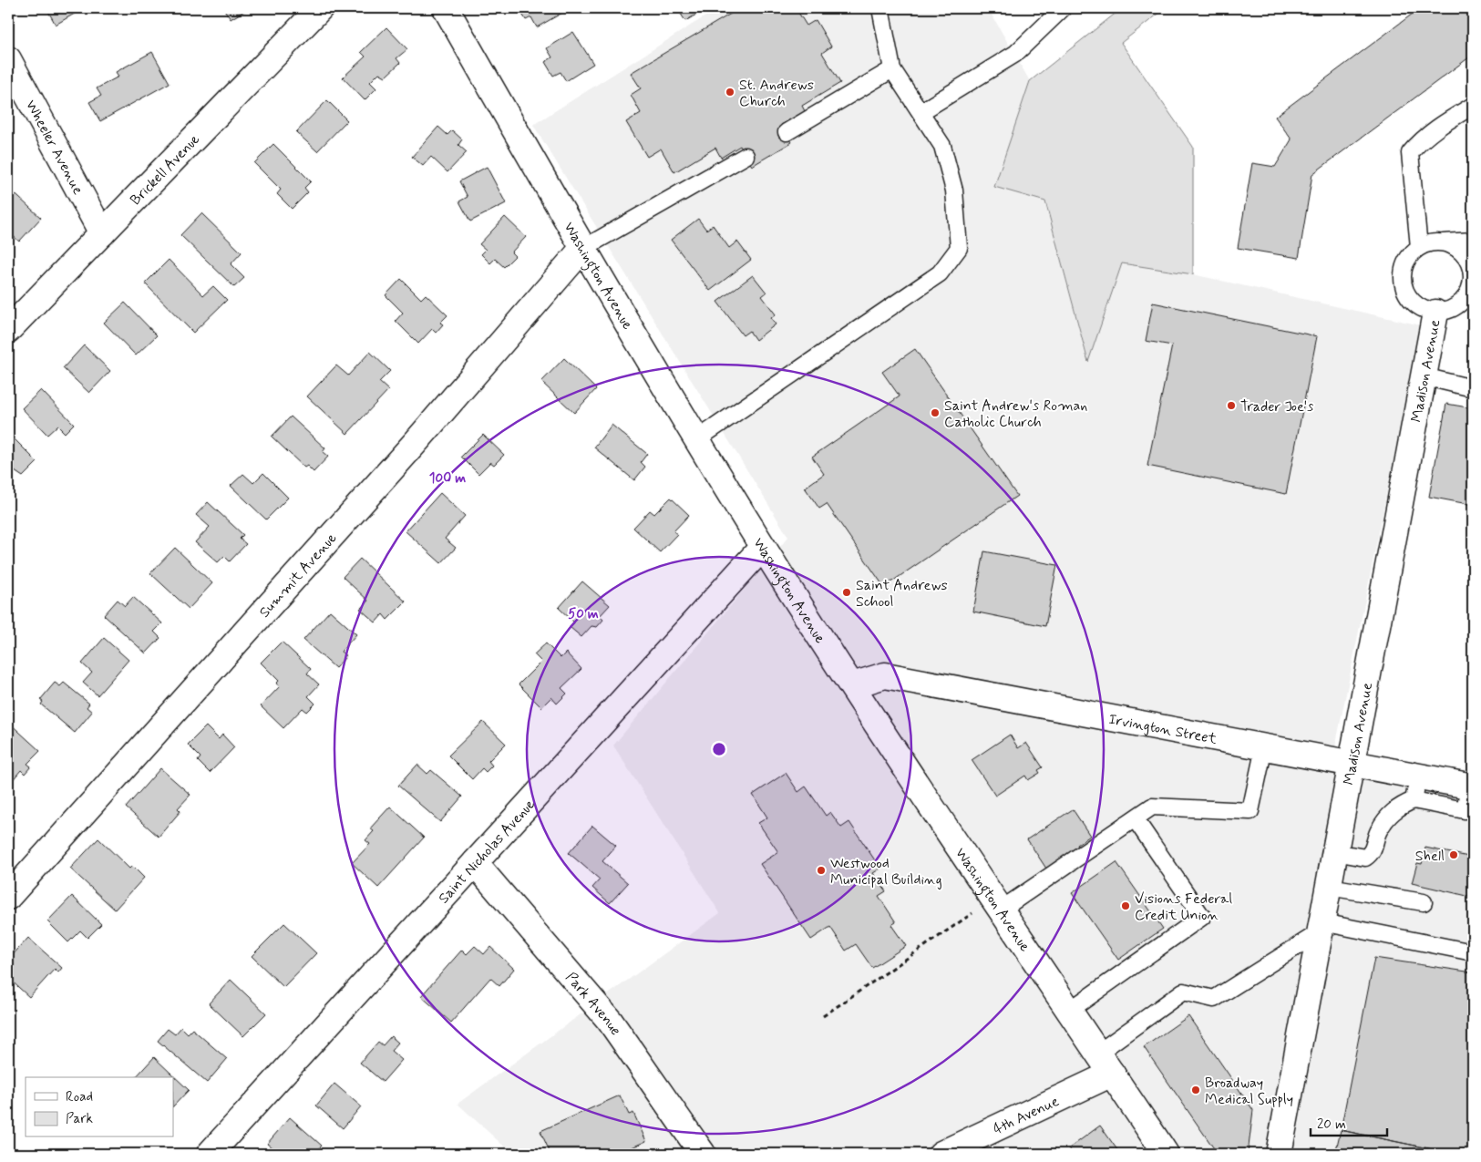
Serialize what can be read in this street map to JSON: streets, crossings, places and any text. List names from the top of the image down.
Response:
{
  "streets": {
    "street": [
      "Wheeler Avenue",
      "Brickell Avenue",
      "Washington Avenue",
      "Madison Avenue",
      "Summit Avenue",
      "Irvington Street",
      "Saint Nicholas Avenue",
      "Park Avenue",
      "4th Avenue"
    ]
  },
  "crossings": [
    ["Wheeler Avenue", "Brickell Avenue"],
    ["Washington Avenue", "Summit Avenue"],
    ["Washington Avenue", "Irvington Street"],
    ["Washington Avenue", "Saint Nicholas Avenue"],
    ["Washington Avenue", "4th Avenue"],
    ["Madison Avenue", "Irvington Street"],
    ["Saint Nicholas Avenue", "Park Avenue"]
  ],
  "places": [
    "St. Andrews Church",
    "Trader Joe's",
    "Saint Andrew's Roman Catholic Church",
    "Saint Andrews School",
    "Shell",
    "Westwood Municipal Building",
    "Visions Federal Credit Union",
    "Broadway Medical Supply"
  ],
  "legend": ["Road", "Park"],
  "scale_bar": "20 m",
  "rings": ["100 m", "50 m"]
}
